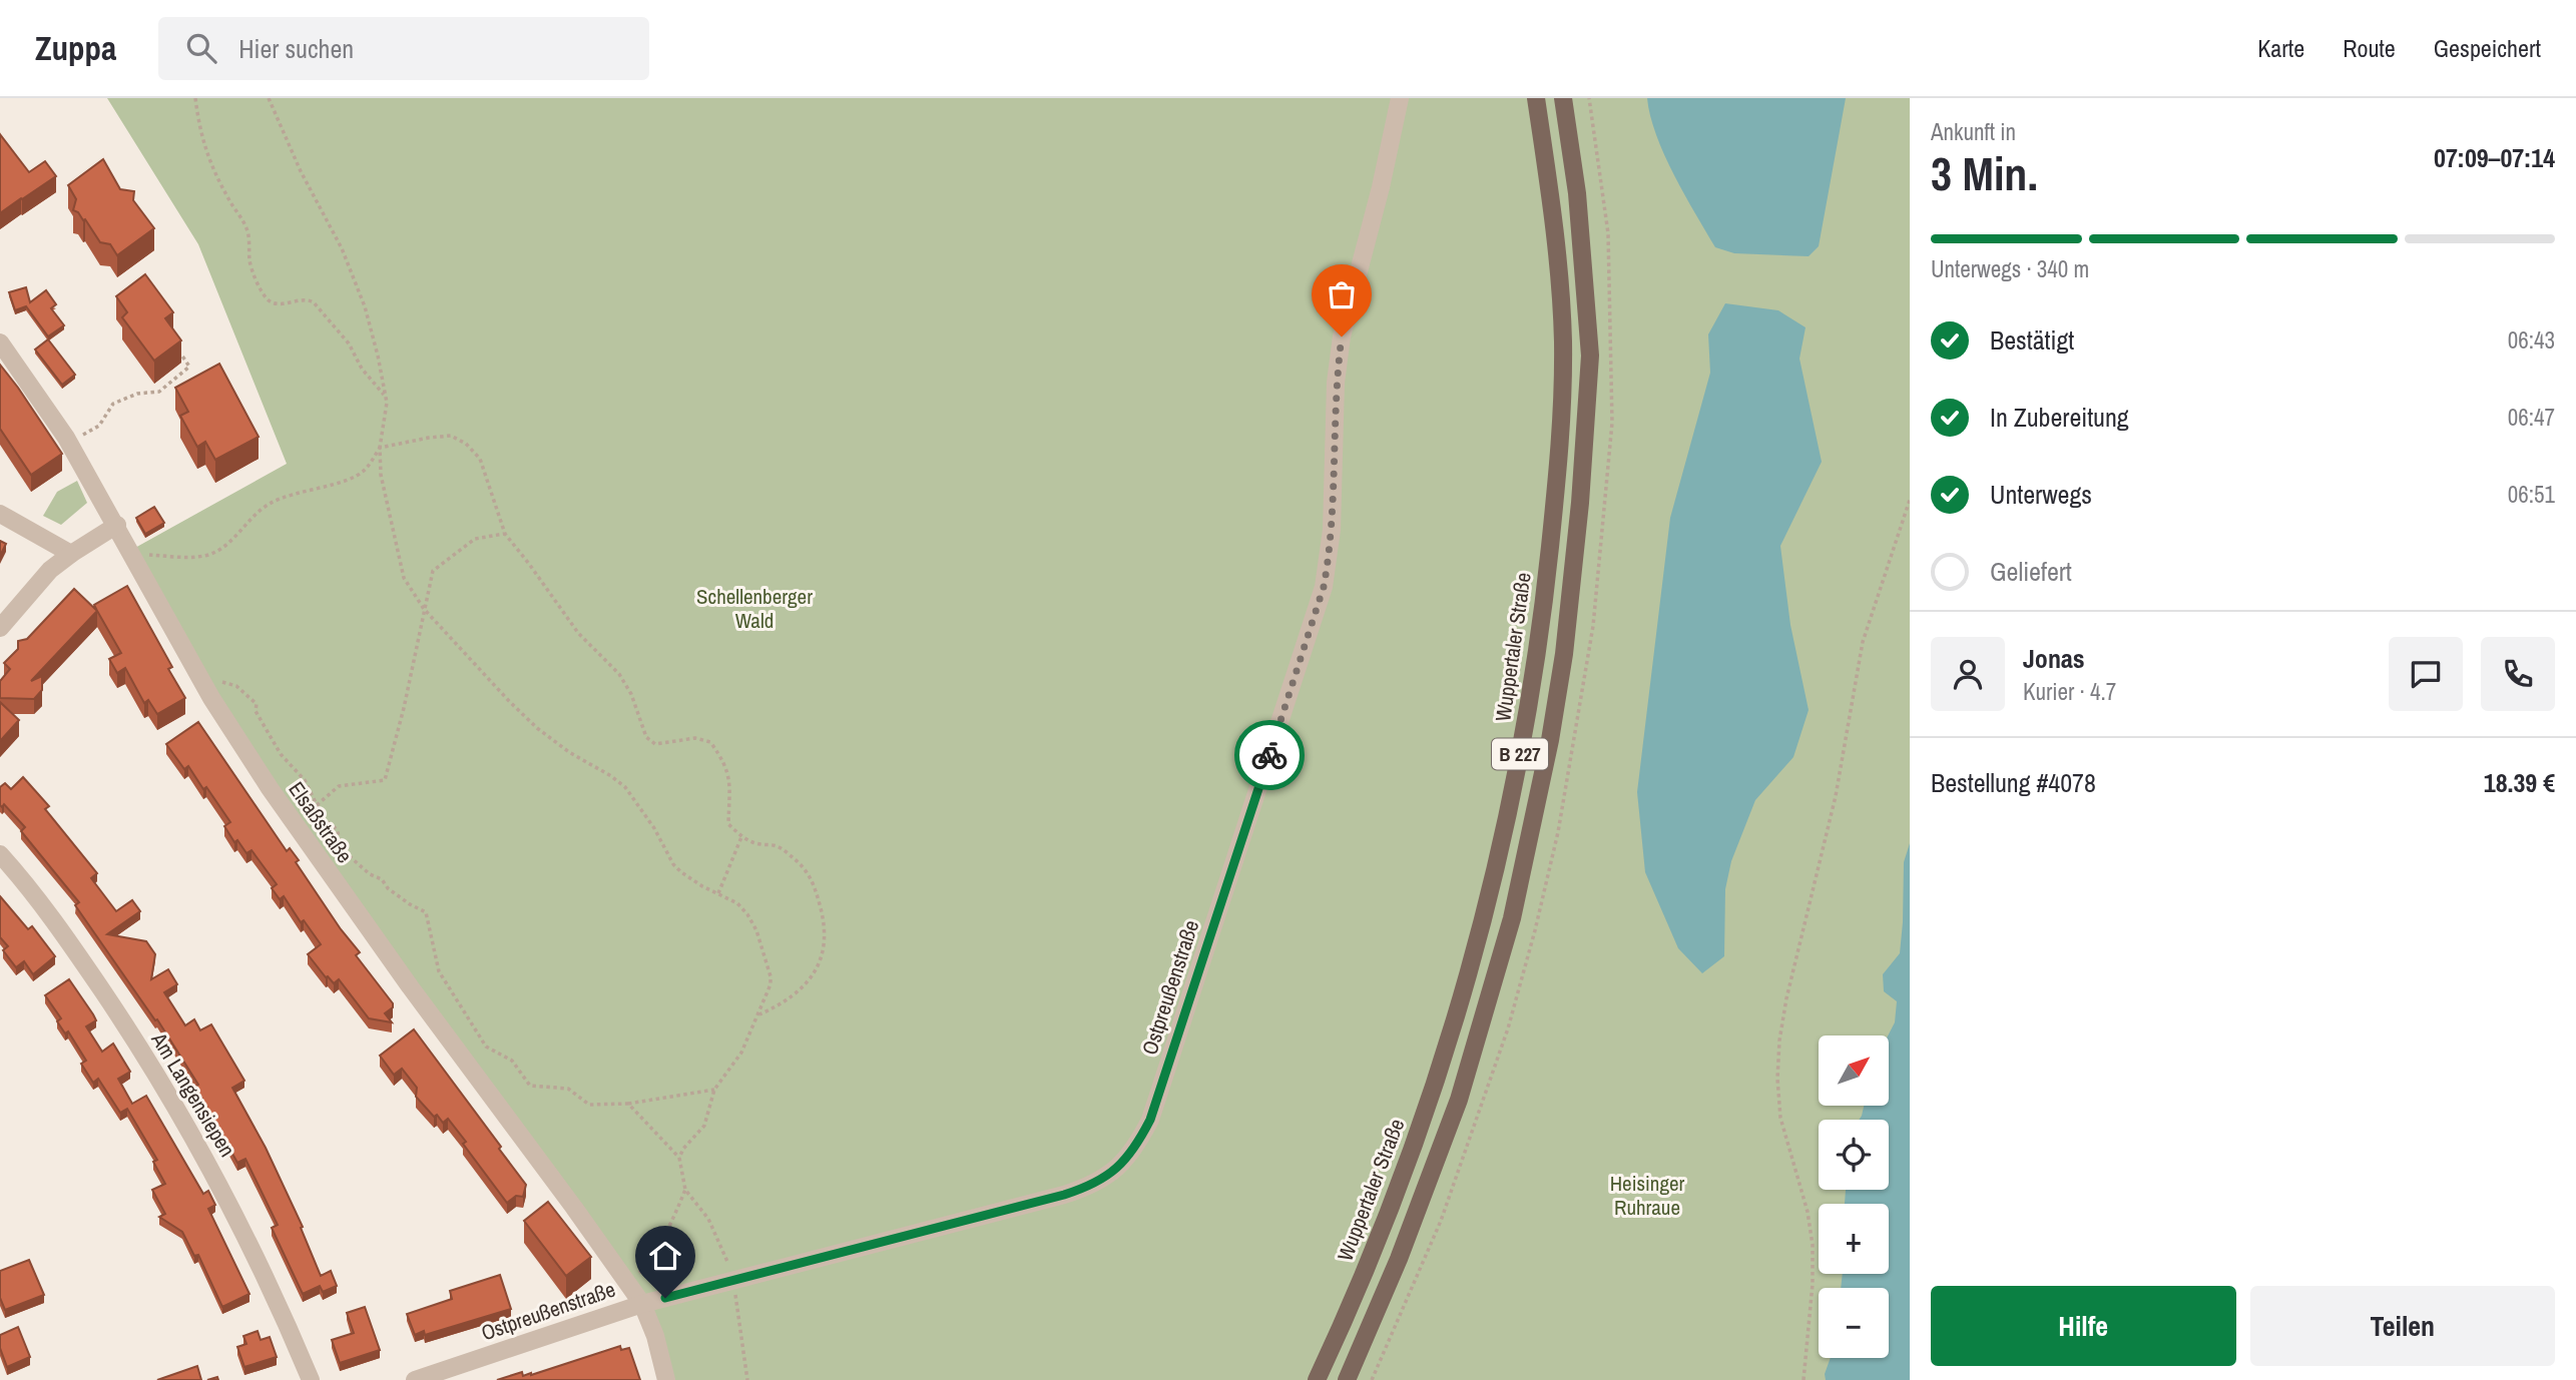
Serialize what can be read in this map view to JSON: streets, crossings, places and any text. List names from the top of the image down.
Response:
{
  "streets": {
    "main road": ["Wuppertaler Straße", "B 227"],
    "street": ["Elsaßstraße", "Ostpreußenstraße", "Am Langensiepen"]
  },
  "crossings": [
    ["Elsaßstraße", "Ostpreußenstraße"]
  ],
  "parks": ["Schellenberger Wald", "Heisinger Ruhraue"],
  "north": "top right",
  "page": {
    "header": "Zuppa",
    "search": "Hier suchen",
    "nav": ["Karte", "Route", "Gespeichert"],
    "heading": ["3 Min.", "Ankunft in", "07:09–07:14"],
    "panel": [
      "Jonas",
      "Kurier · 4.7",
      "Bestellung #4078",
      "18.39 €"
    ],
    "bar": "Unterwegs · 340 m",
    "list": [
      ["Bestätigt", "06:43"],
      ["In Zubereitung", "06:47"],
      ["Unterwegs", "06:51"],
      "Geliefert"
    ],
    "map_buttons": ["+", "−"],
    "buttons": ["Hilfe", "Teilen"]
  }
}
